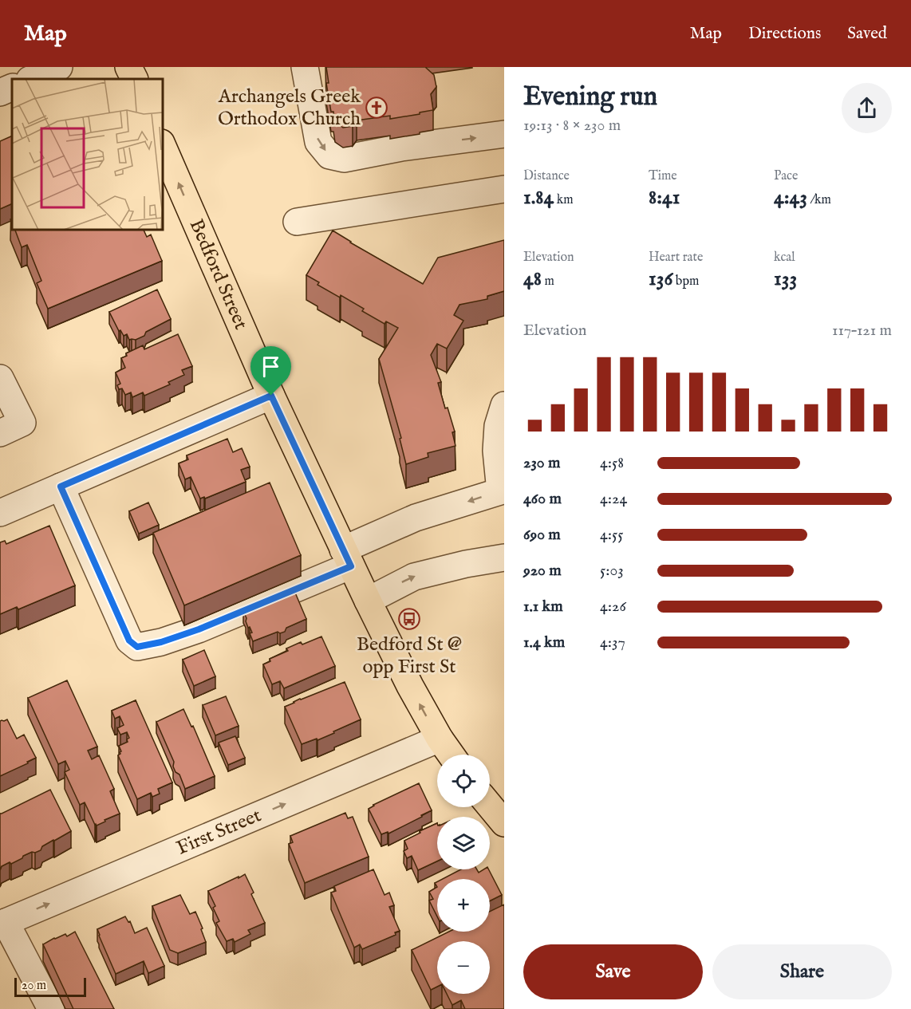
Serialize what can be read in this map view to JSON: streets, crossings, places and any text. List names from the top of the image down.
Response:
{
  "streets": {
    "main road": ["Bedford Street"],
    "street": ["First Street"]
  },
  "crossings": [
    ["Bedford Street", "First Street"]
  ],
  "one_way": ["Bedford Street", "First Street"],
  "places": {
    "church": ["Archangels Greek Orthodox Church"],
    "bus stop": ["Bedford St @ opp First St"]
  },
  "scale_bar": "20 m",
  "page": {
    "header": "Map",
    "nav": ["Map", "Directions", "Saved"],
    "heading": ["Evening run", "19:13 · 8 × 230 m"],
    "stats": [
      ["Distance", "1.84 km"],
      ["Time", "8:41"],
      ["Pace", "4:43 /km"],
      ["Elevation", "48 m"],
      ["Heart rate", "136 bpm"],
      ["kcal", "133"]
    ],
    "chart": ["Elevation", "117–121 m"],
    "list": [
      {
        "name": "230 m",
        "note": "4:58"
      },
      {
        "name": "460 m",
        "note": "4:24"
      },
      {
        "name": "690 m",
        "note": "4:55"
      },
      {
        "name": "920 m",
        "note": "5:03"
      },
      {
        "name": "1.1 km",
        "note": "4:26"
      },
      {
        "name": "1.4 km",
        "note": "4:37"
      }
    ],
    "map_buttons": ["+", "−"],
    "buttons": ["Save", "Share"],
    "scale": "20 m"
  }
}
